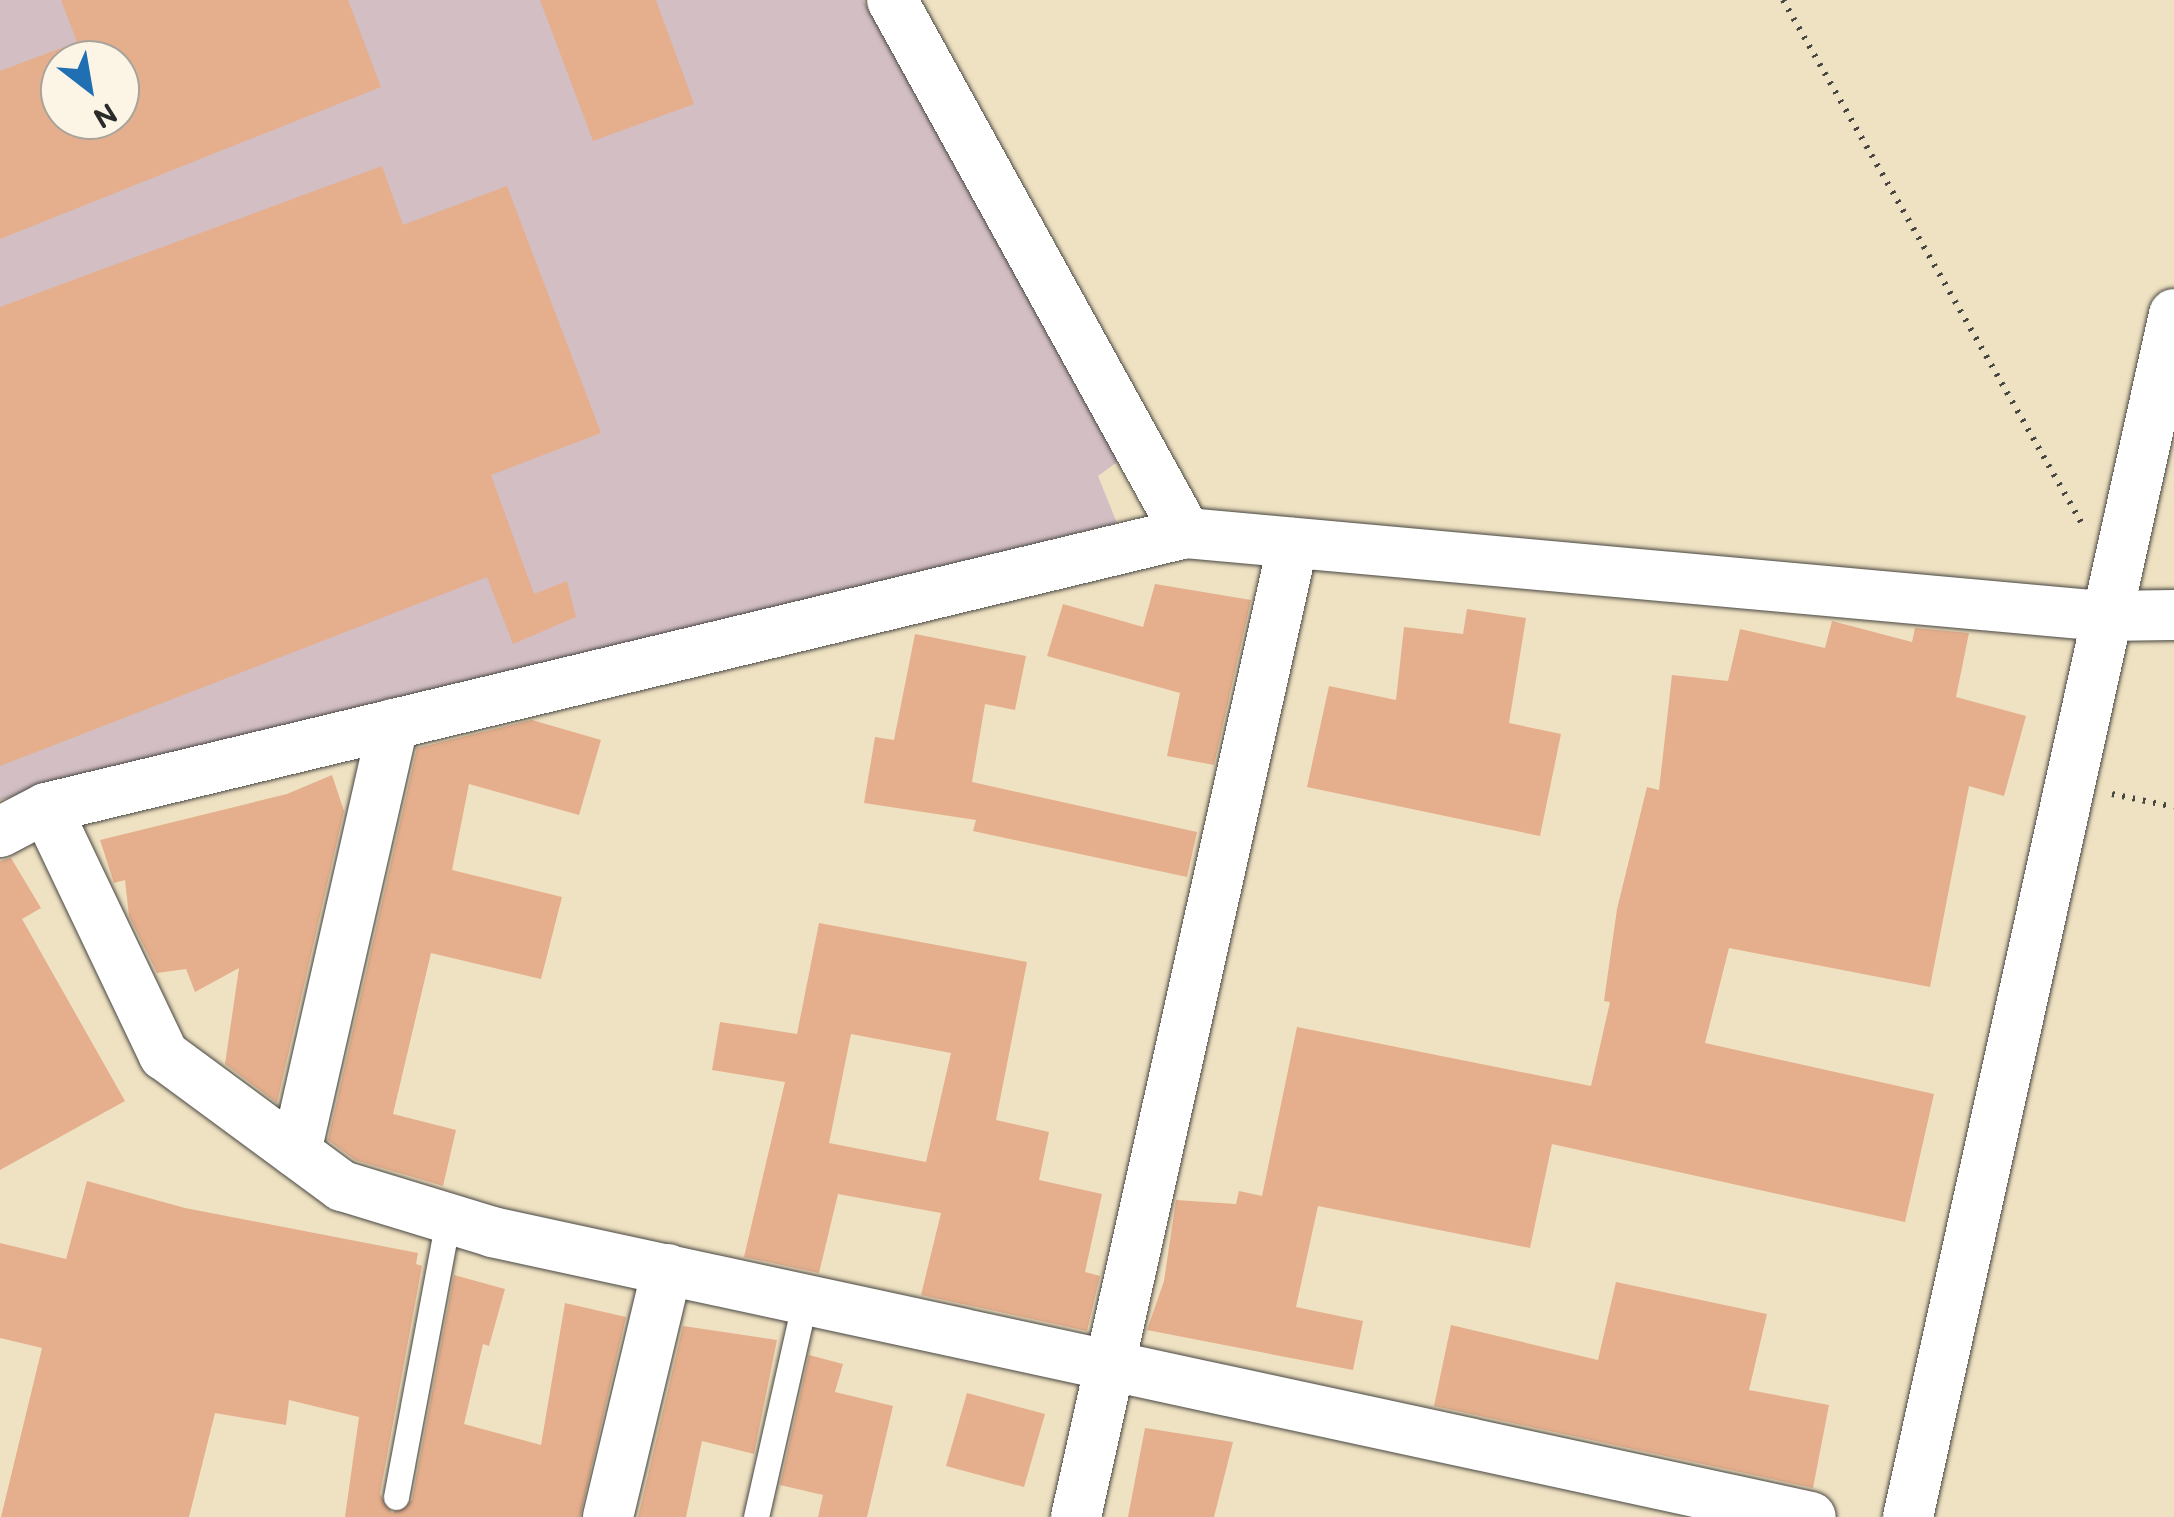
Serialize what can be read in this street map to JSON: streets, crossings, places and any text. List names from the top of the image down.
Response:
{
  "north": "bottom right"
}
